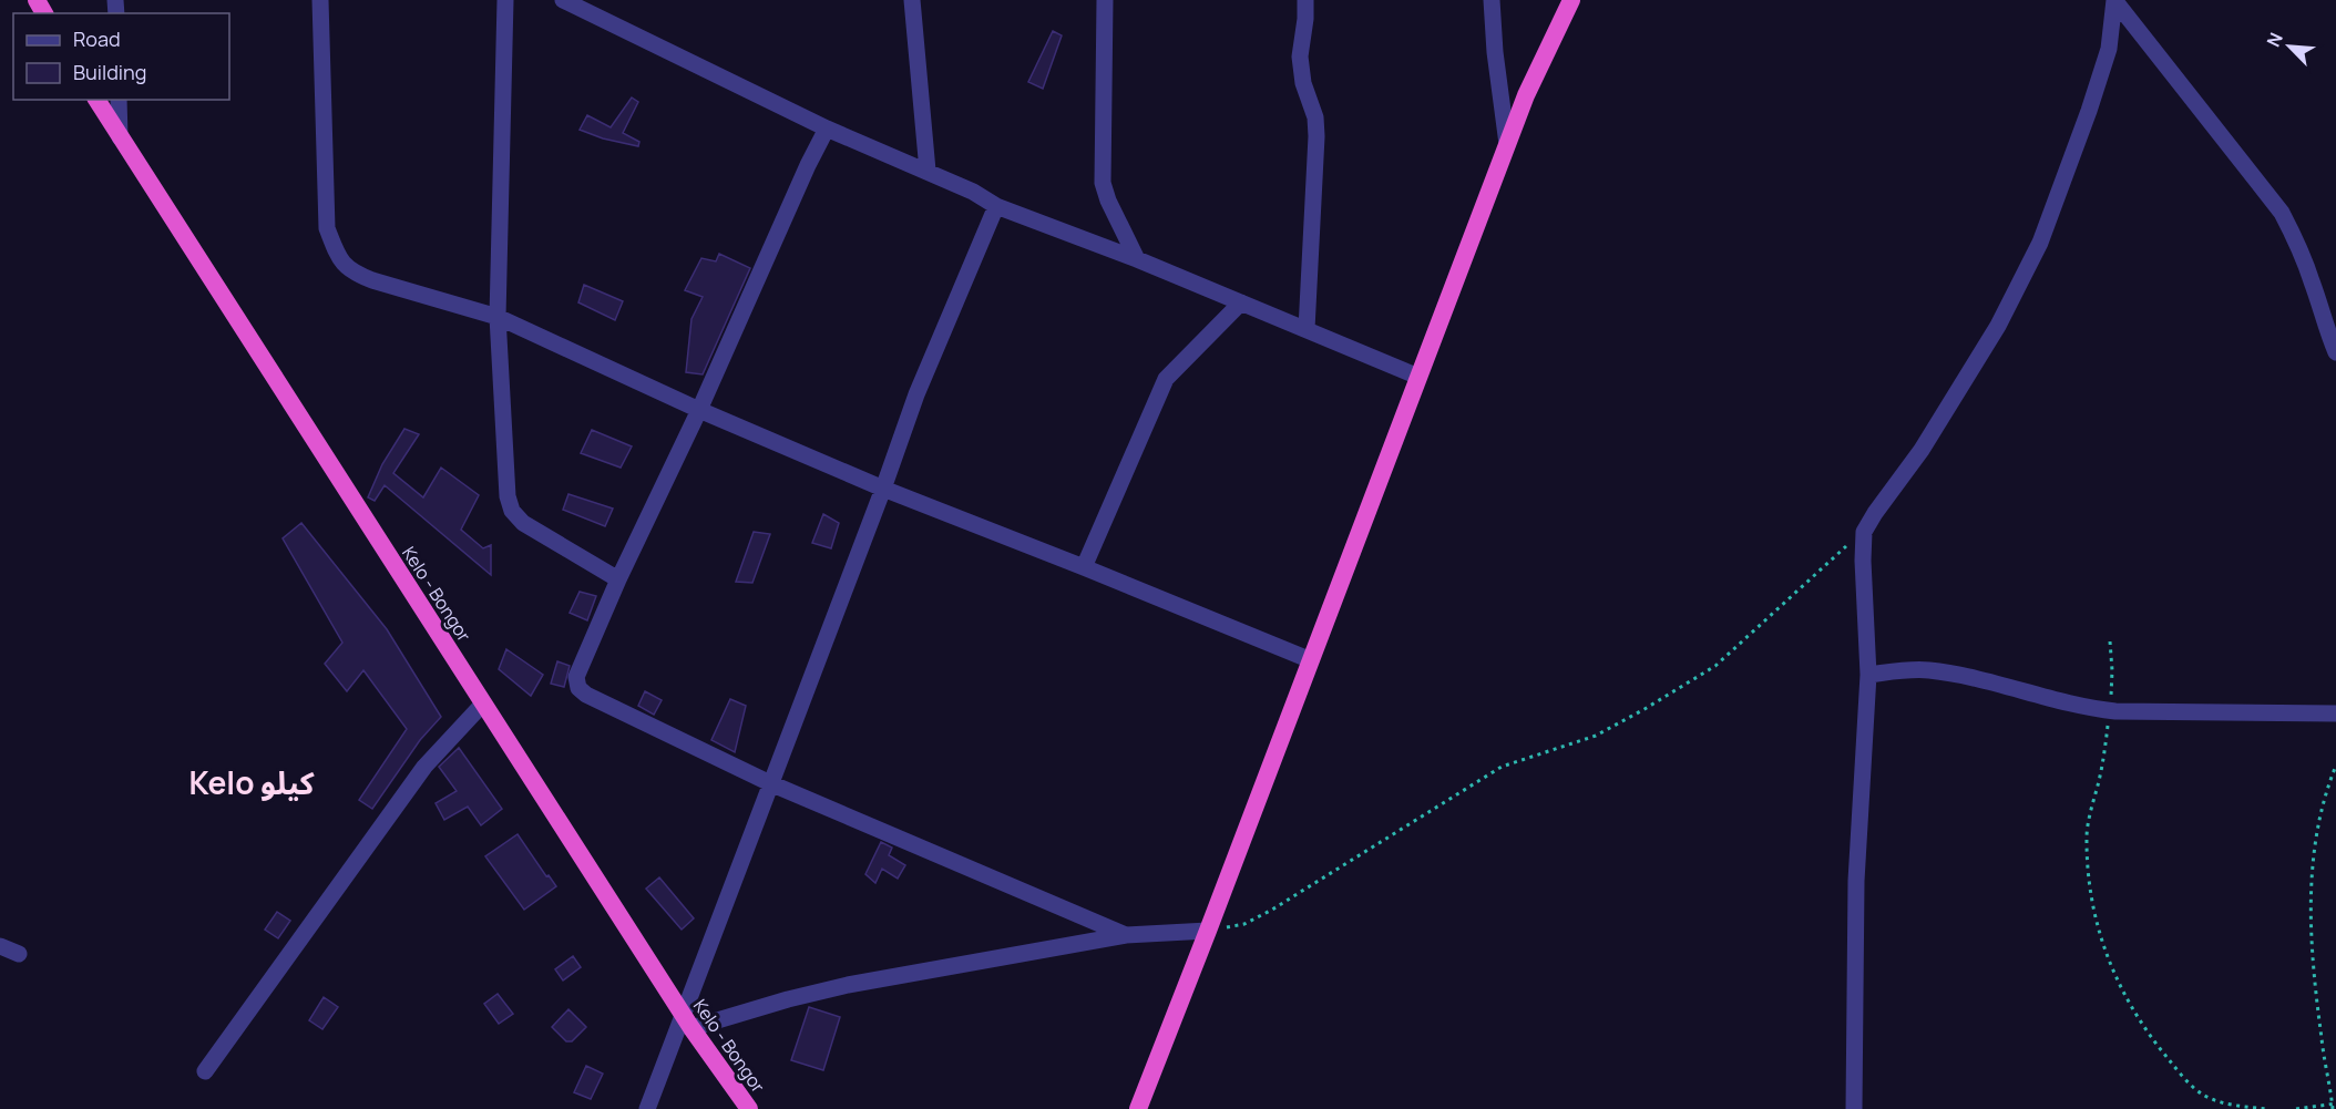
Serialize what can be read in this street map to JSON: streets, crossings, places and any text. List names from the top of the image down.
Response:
{
  "streets": {
    "highway": ["Kelo - Bongor"]
  },
  "districts": ["Kelo كيلو"],
  "legend": ["Road", "Building"],
  "north": "top left"
}
